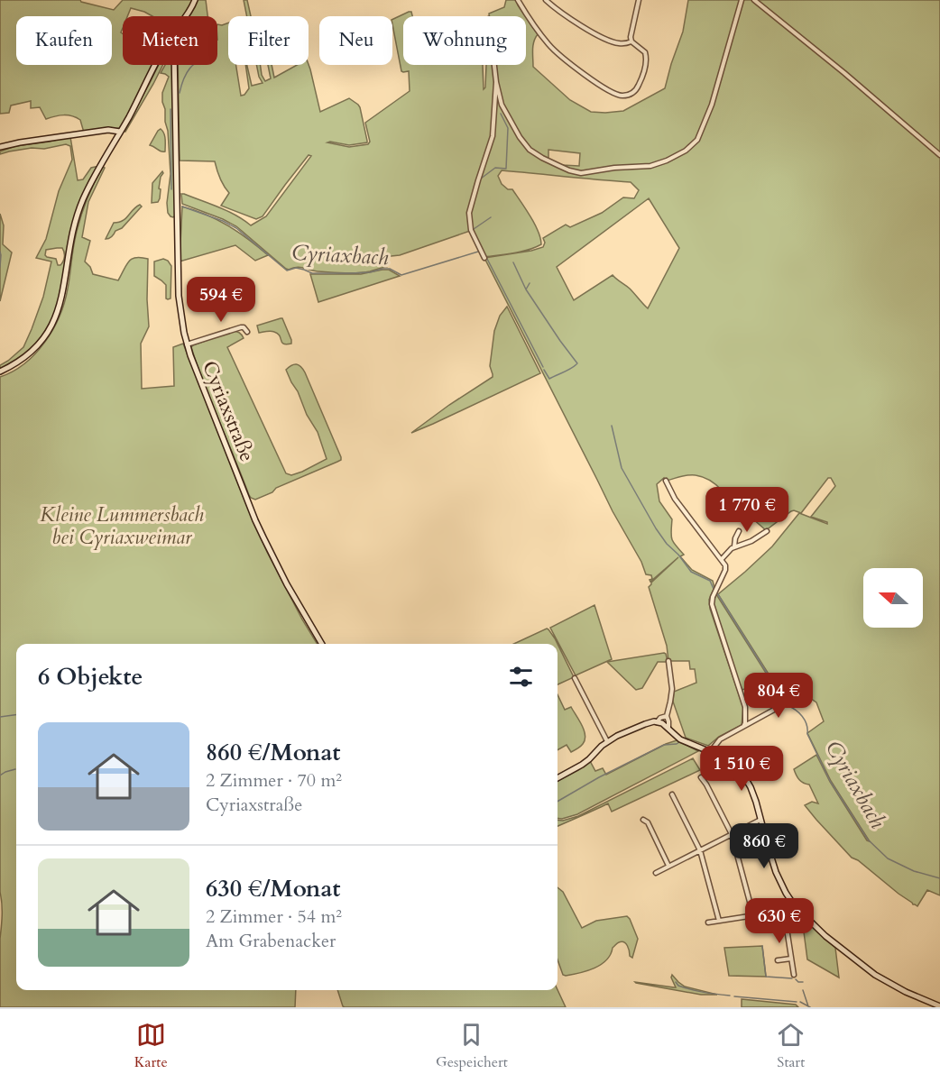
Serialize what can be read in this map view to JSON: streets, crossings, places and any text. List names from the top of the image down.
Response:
{
  "streets": {
    "street": ["Cyriaxstraße"]
  },
  "water": ["Cyriaxbach"],
  "parks": ["Kleine Lummersbach bei Cyriaxweimar"],
  "north": "left",
  "page": {
    "chip": [
      "Kaufen",
      "Mieten",
      "Filter",
      "Neu",
      "Wohnung"
    ],
    "price": [
      "594 €",
      "1 770 €",
      "804 €",
      "1 510 €",
      "860 €",
      "630 €"
    ],
    "heading": "6 Objekte",
    "list": [
      {
        "name": "860 €/Monat",
        "note": "2 Zimmer · 70 m² · Cyriaxstraße"
      },
      {
        "name": "630 €/Monat",
        "note": "2 Zimmer · 54 m² · Am Grabenacker"
      }
    ],
    "tabs": ["Karte", "Gespeichert", "Start"]
  }
}
